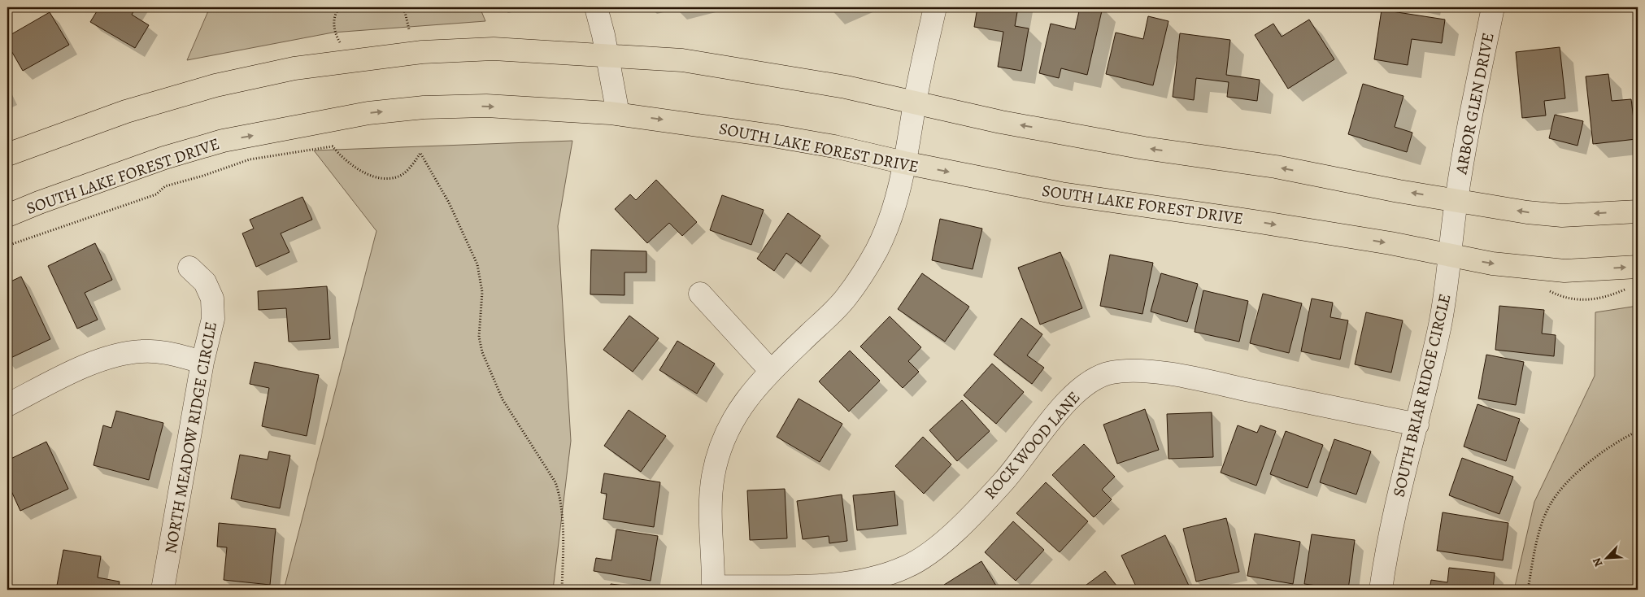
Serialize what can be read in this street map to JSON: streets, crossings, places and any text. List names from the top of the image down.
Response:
{
  "streets": {
    "main road": ["SOUTH LAKE FOREST DRIVE"],
    "street": [
      "ARBOR GLEN DRIVE",
      "SOUTH BRIAR RIDGE CIRCLE",
      "NORTH MEADOW RIDGE CIRCLE",
      "ROCK WOOD LANE"
    ]
  },
  "crossings": [
    ["ARBOR GLEN DRIVE", "SOUTH BRIAR RIDGE CIRCLE"],
    ["SOUTH LAKE FOREST DRIVE", "SOUTH BRIAR RIDGE CIRCLE"],
    ["SOUTH BRIAR RIDGE CIRCLE", "ROCK WOOD LANE"]
  ],
  "north": "bottom left"
}
